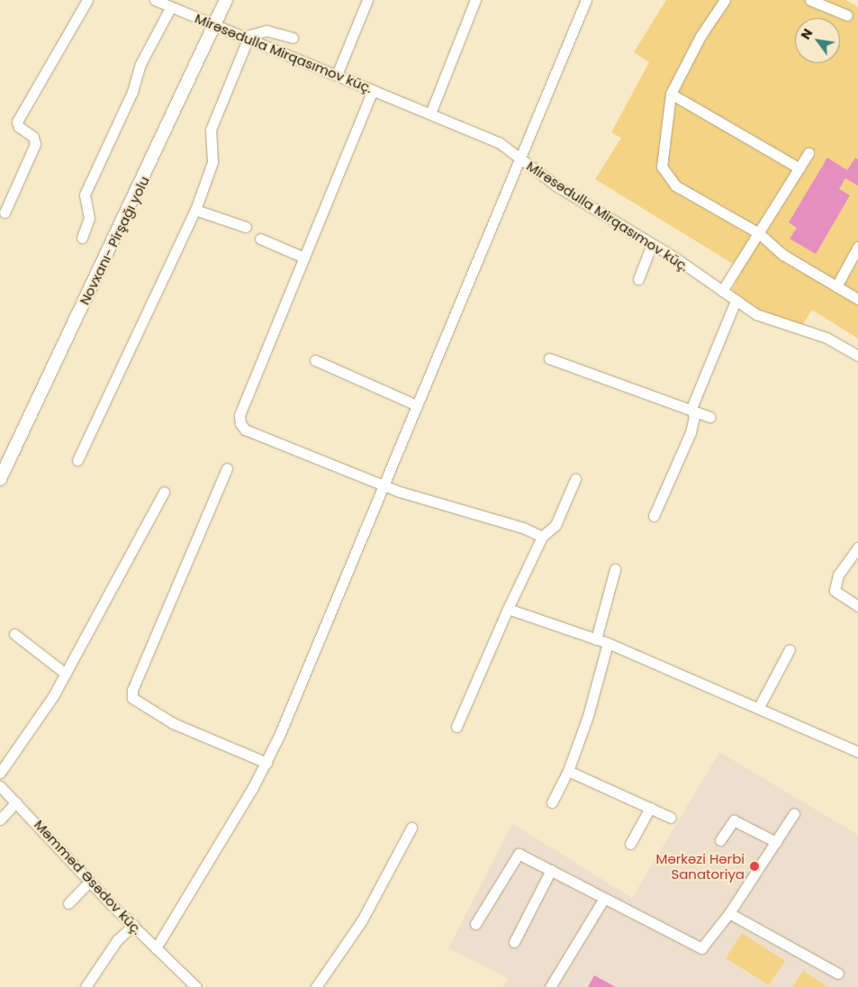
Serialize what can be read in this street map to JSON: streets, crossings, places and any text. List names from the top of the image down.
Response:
{
  "streets": {
    "main road": ["Novxanı- Pirşağı yolu"],
    "street": ["Mirəsədulla Mirqasımov küç.", "Məmməd Əsədov küç."]
  },
  "crossings": [
    ["Mirəsədulla Mirqasımov küç.", "Novxanı- Pirşağı yolu"]
  ],
  "places": ["Mərkəzi Hərbi Sanatoriya"],
  "north": "top left"
}
